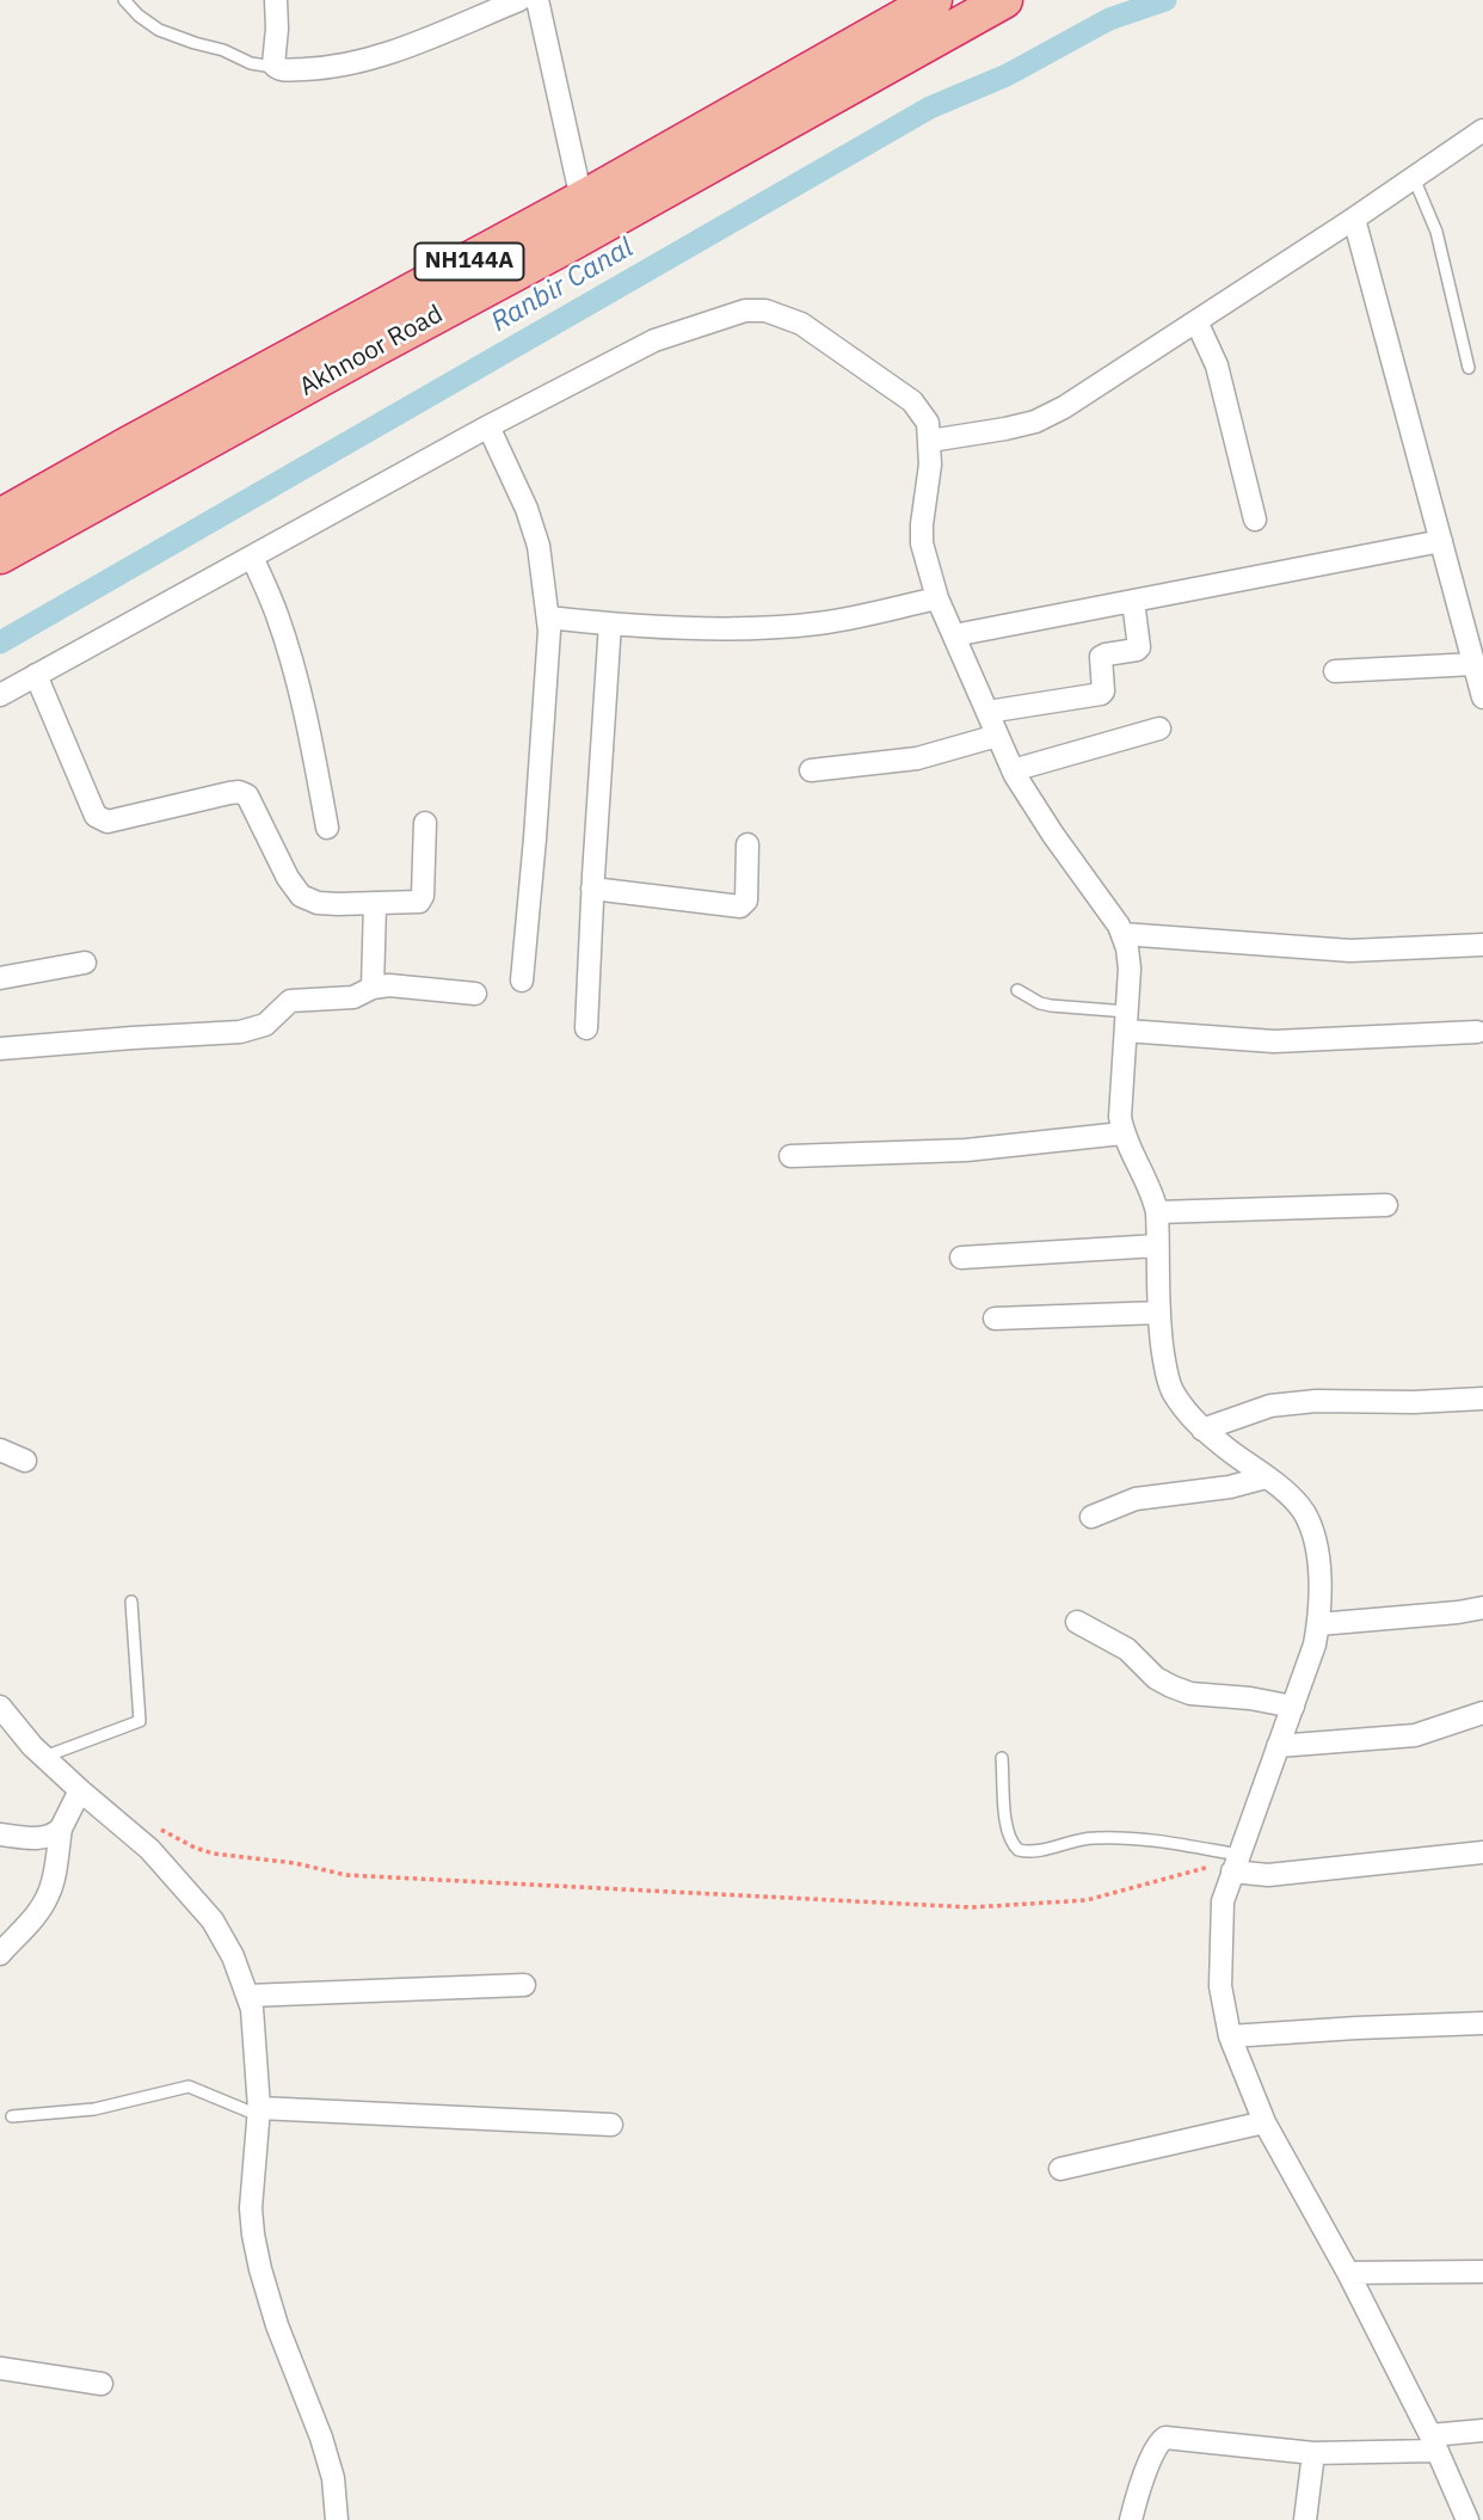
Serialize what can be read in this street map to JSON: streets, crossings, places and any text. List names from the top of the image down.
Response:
{
  "streets": {
    "highway": ["NH144A", "Akhnoor Road"]
  },
  "water": ["Ranbir Canal"]
}
